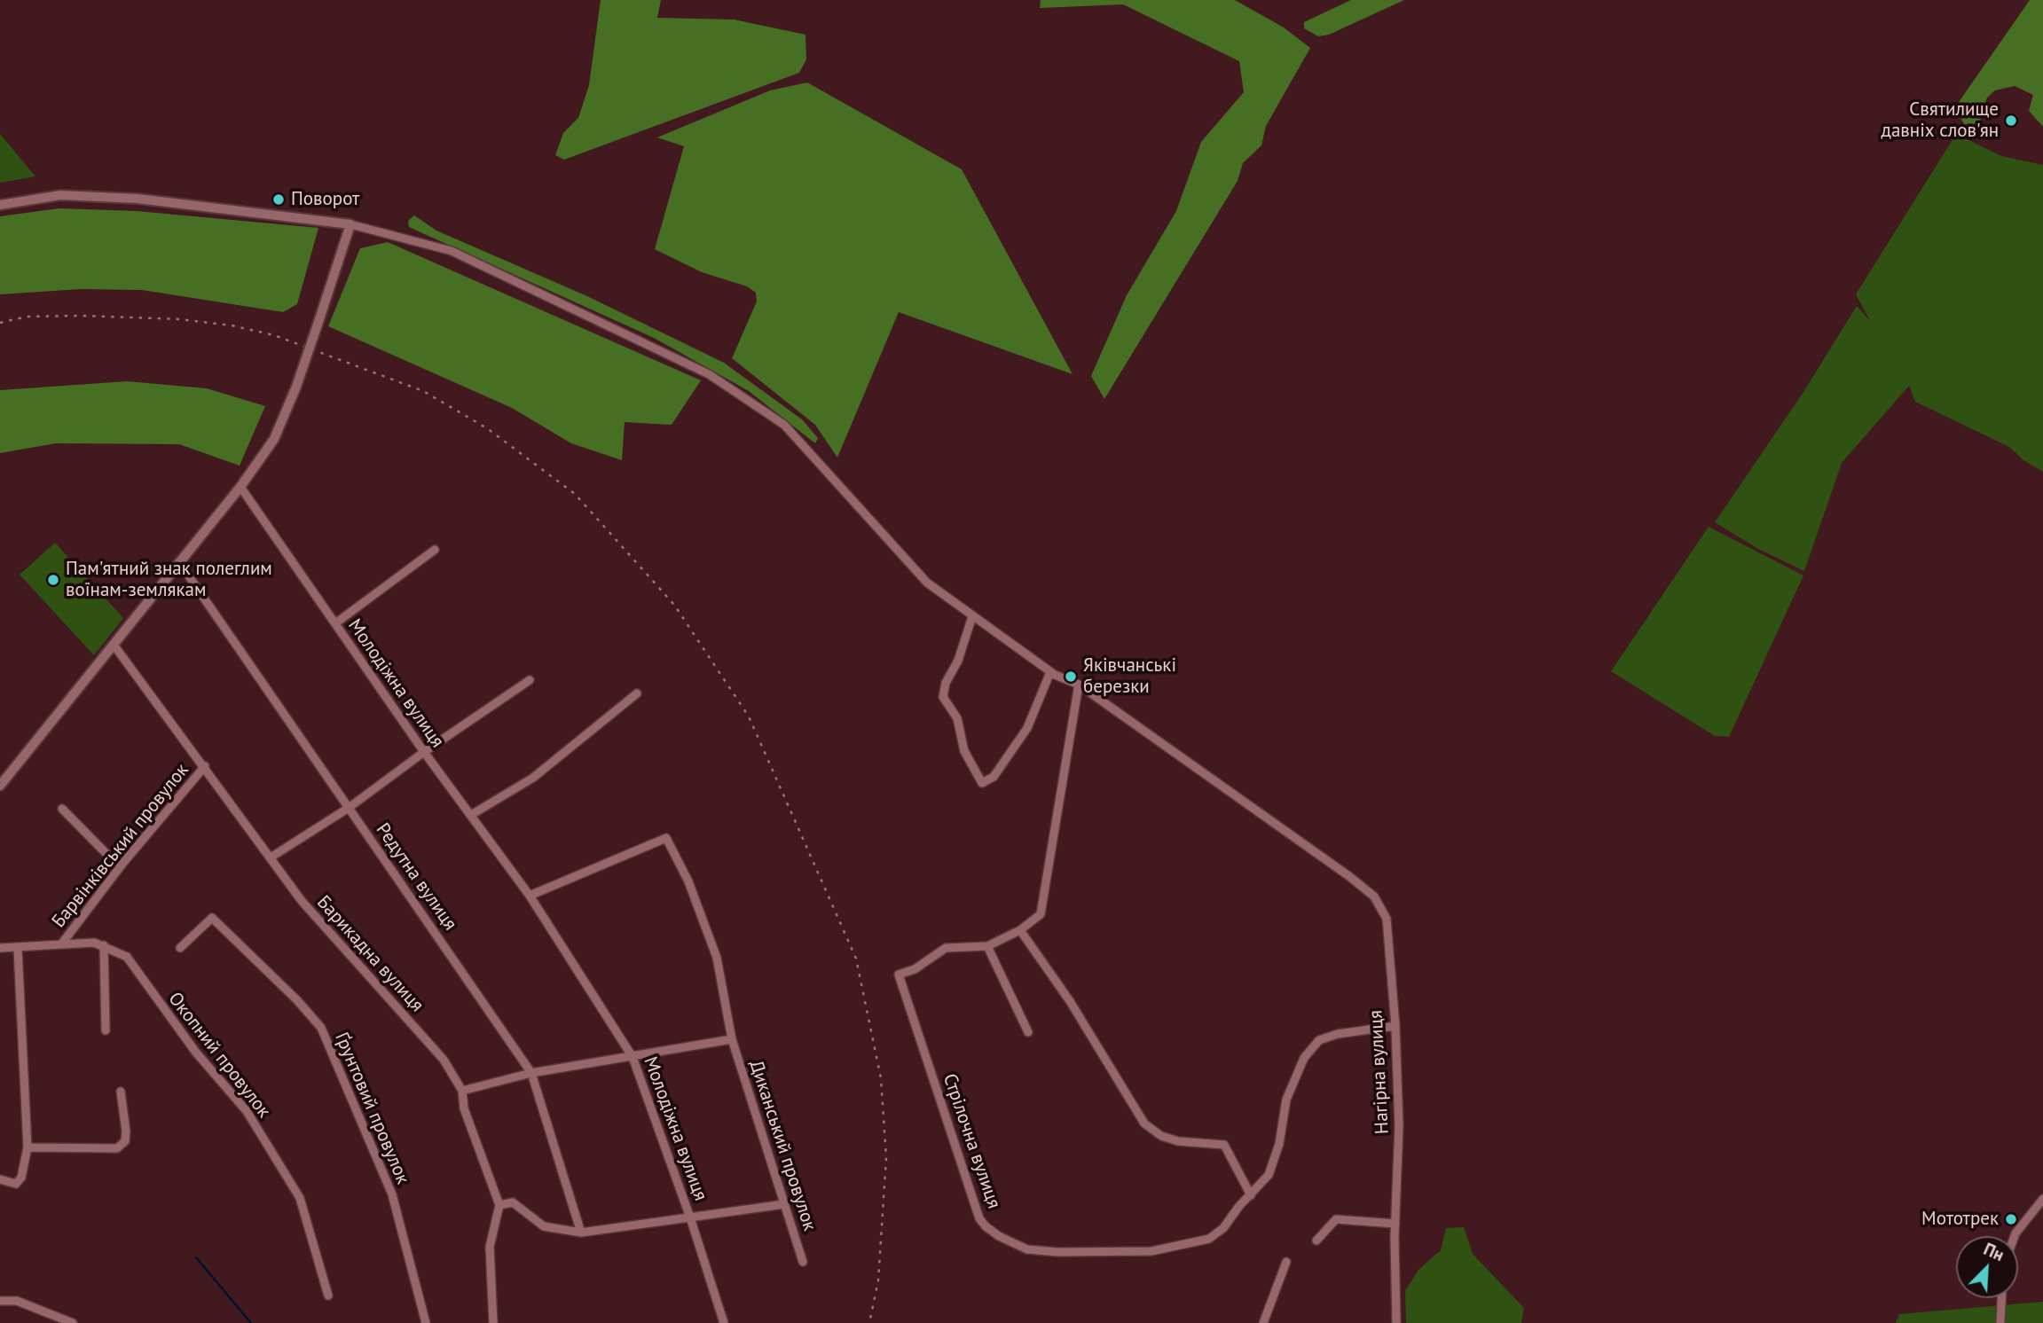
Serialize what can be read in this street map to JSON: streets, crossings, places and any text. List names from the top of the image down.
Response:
{
  "streets": {
    "street": [
      "Молодіжна вулиця",
      "Барвінківський провулок",
      "Редутна вулиця",
      "Барикадна вулиця",
      "Окопний провулок",
      "Нагірна вулиця",
      "Ґрунтовий провулок",
      "Стрілочна вулиця",
      "Диканський провулок"
    ]
  },
  "crossings": [
    ["Барвінківський провулок", "Барикадна вулиця"],
    ["Барвінківський провулок", "Окопний провулок"],
    ["Нагірна вулиця", "Стрілочна вулиця"]
  ],
  "places": [
    "Святилище давніх слов'ян",
    "Поворот",
    "Пам'ятний знак полеглим воїнам-землякам",
    "Яківчанські березки",
    "Мототрек"
  ],
  "north": "top right"
}
